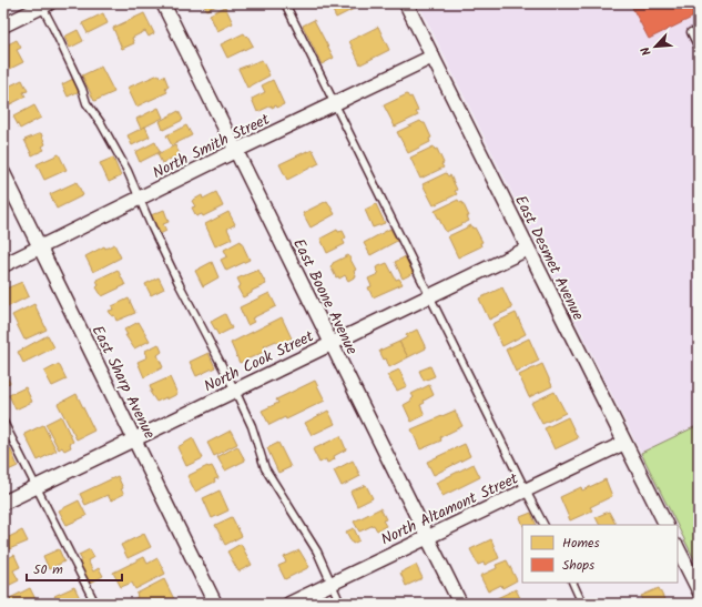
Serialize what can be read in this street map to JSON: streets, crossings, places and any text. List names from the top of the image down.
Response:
{
  "streets": {
    "street": [
      "North Smith Street",
      "East Desmet Avenue",
      "East Boone Avenue",
      "North Cook Street",
      "East Sharp Avenue",
      "North Altamont Street"
    ]
  },
  "crossings": [
    ["North Smith Street", "East Desmet Avenue"],
    ["North Smith Street", "East Boone Avenue"],
    ["North Smith Street", "East Sharp Avenue"],
    ["East Desmet Avenue", "North Cook Street"],
    ["East Desmet Avenue", "North Altamont Street"],
    ["East Boone Avenue", "North Cook Street"],
    ["East Boone Avenue", "North Altamont Street"],
    ["North Cook Street", "East Sharp Avenue"]
  ],
  "legend": ["Homes", "Shops"],
  "scale_bar": "50 m",
  "north": "bottom left"
}
